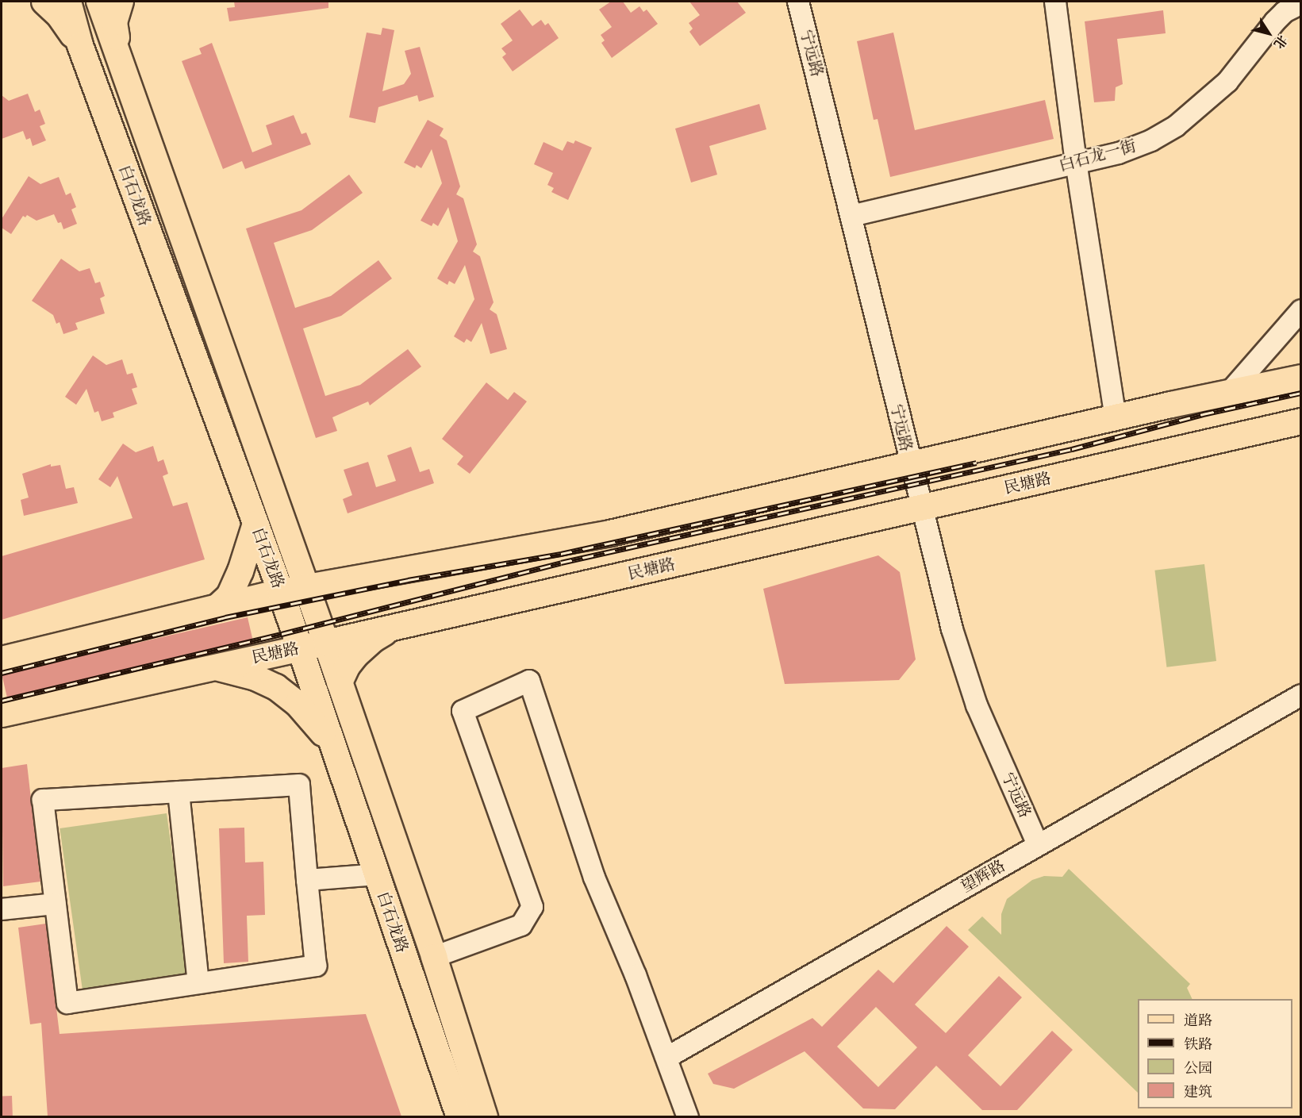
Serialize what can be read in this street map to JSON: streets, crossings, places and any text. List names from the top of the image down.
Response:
{
  "streets": {
    "main road": ["白石龙路", "民塘路"],
    "street": ["宁远路", "白石龙一街", "望辉路"]
  },
  "crossings": [
    ["宁远路", "白石龙一街"],
    ["宁远路", "民塘路"],
    ["宁远路", "望辉路"],
    ["白石龙路", "民塘路"]
  ],
  "legend": [
    "道路",
    "铁路",
    "公园",
    "建筑"
  ],
  "north": "bottom right"
}
